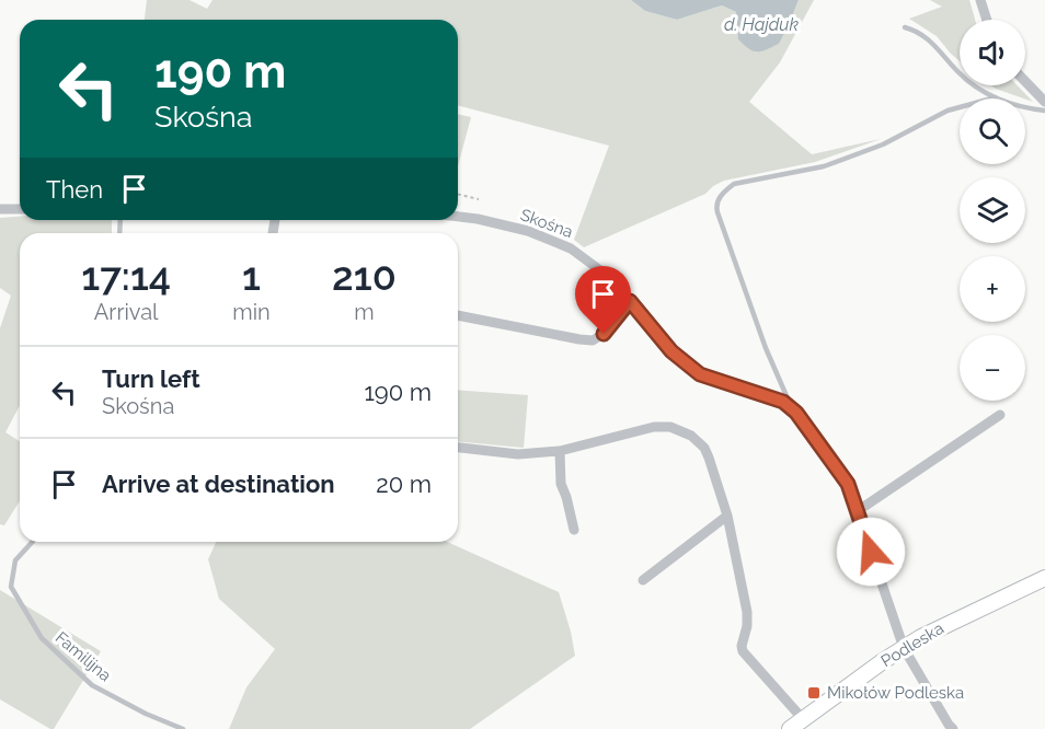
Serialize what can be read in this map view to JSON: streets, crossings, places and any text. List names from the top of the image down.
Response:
{
  "streets": {
    "street": ["Skośna", "Podleska"],
    "lane": ["Familijna"]
  },
  "crossings": [
    ["Skośna", "Podleska"]
  ],
  "water": ["d. Hajduk"],
  "places": {
    "transit": ["Mikołów Podleska"]
  },
  "page": {
    "map_buttons": ["+", "−"],
    "turn": ["190 m", "Skośna"],
    "then": "Then",
    "eta": [
      "17:14",
      "Arrival",
      "1",
      "min",
      "210",
      "m"
    ],
    "list": [
      {
        "name": "Turn left",
        "note": "Skośna",
        "value": "190 m"
      },
      {
        "name": "Arrive at destination",
        "value": "20 m"
      }
    ]
  }
}
